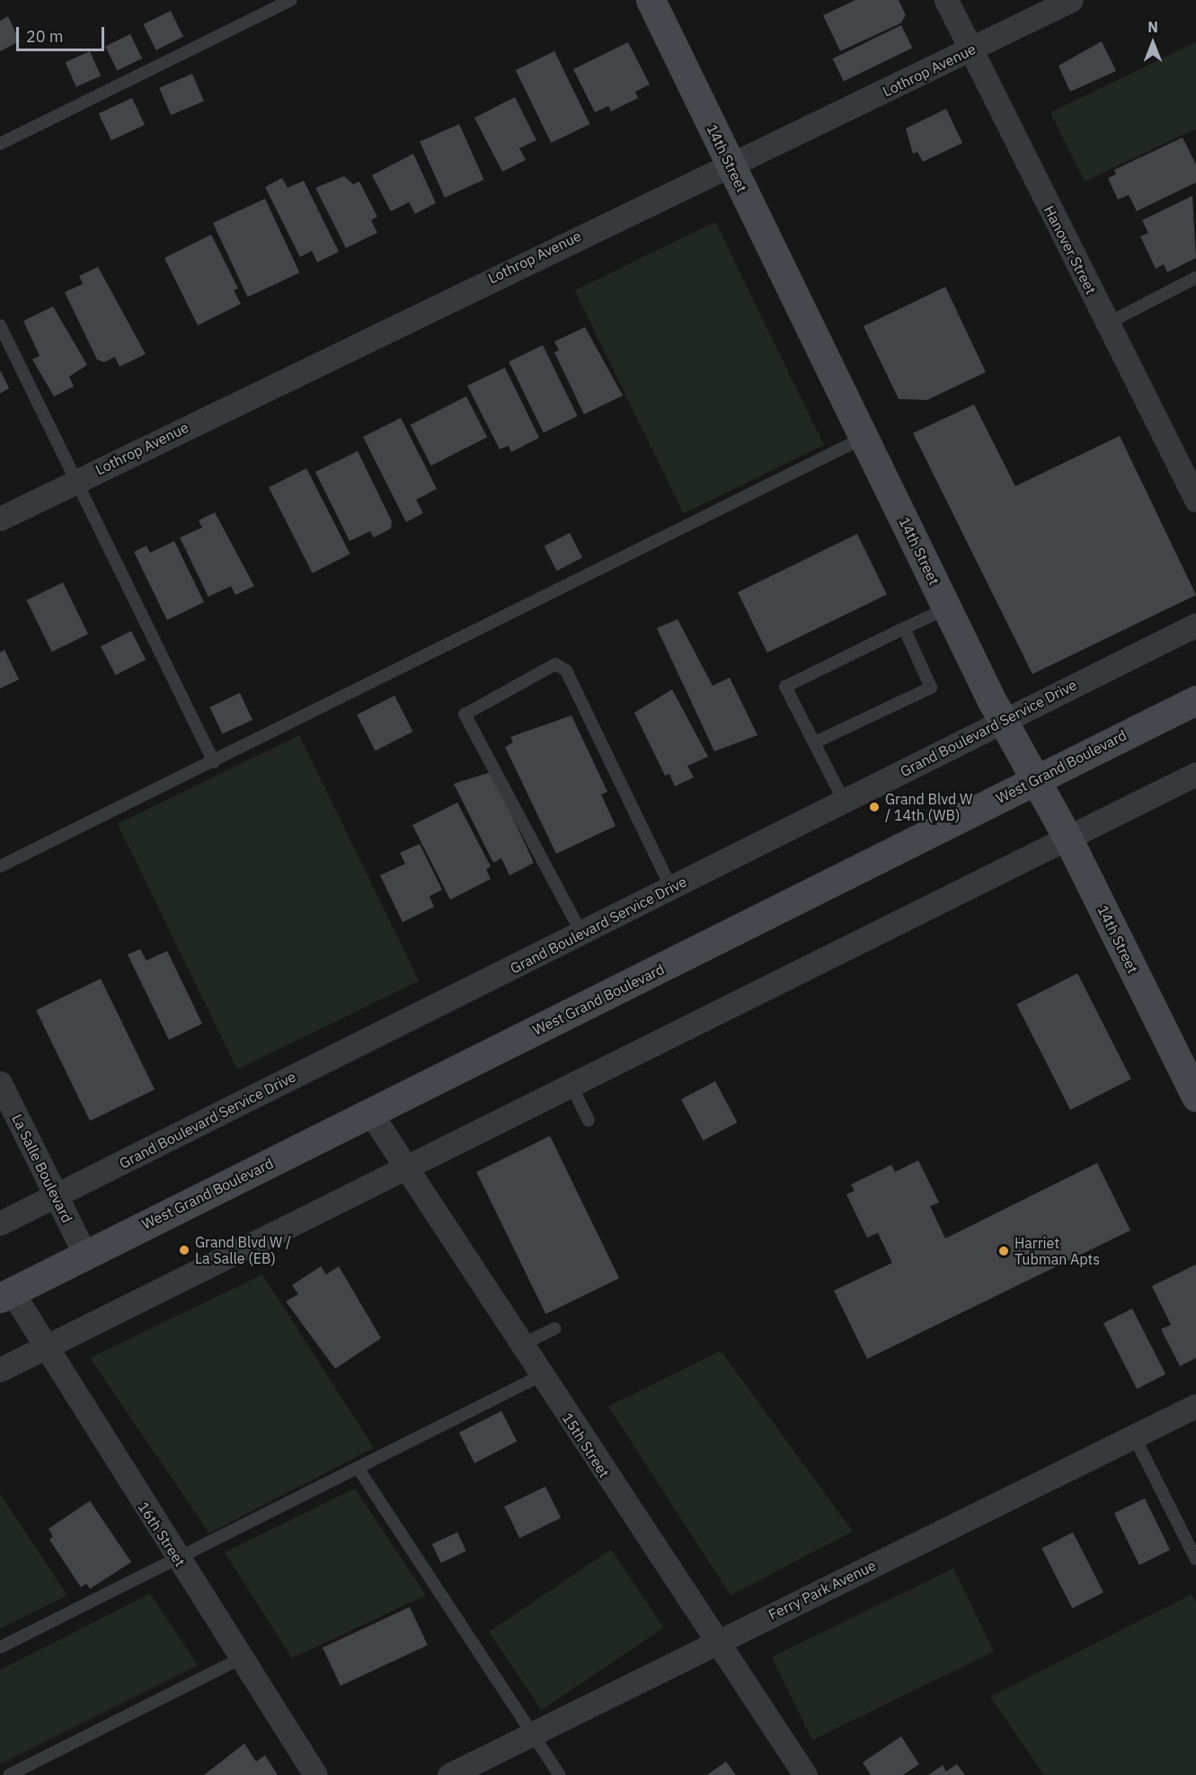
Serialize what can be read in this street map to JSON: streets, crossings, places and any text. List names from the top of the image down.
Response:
{
  "streets": {
    "main road": ["14th Street", "West Grand Boulevard"],
    "street": [
      "Lothrop Avenue",
      "Hanover Street",
      "Grand Boulevard Service Drive",
      "La Salle Boulevard",
      "15th Street",
      "16th Street",
      "Ferry Park Avenue"
    ]
  },
  "crossings": [
    ["Lothrop Avenue", "14th Street"],
    ["Lothrop Avenue", "Hanover Street"],
    ["14th Street", "Grand Boulevard Service Drive"],
    ["14th Street", "West Grand Boulevard"],
    ["Grand Boulevard Service Drive", "La Salle Boulevard"],
    ["West Grand Boulevard", "La Salle Boulevard"],
    ["West Grand Boulevard", "15th Street"],
    ["West Grand Boulevard", "16th Street"],
    ["15th Street", "Ferry Park Avenue"]
  ],
  "places": ["Grand Blvd W / 14th (WB)", "Grand Blvd W / La Salle (EB)", "Harriet Tubman Apts"],
  "scale_bar": "20 m",
  "north": "top"
}
